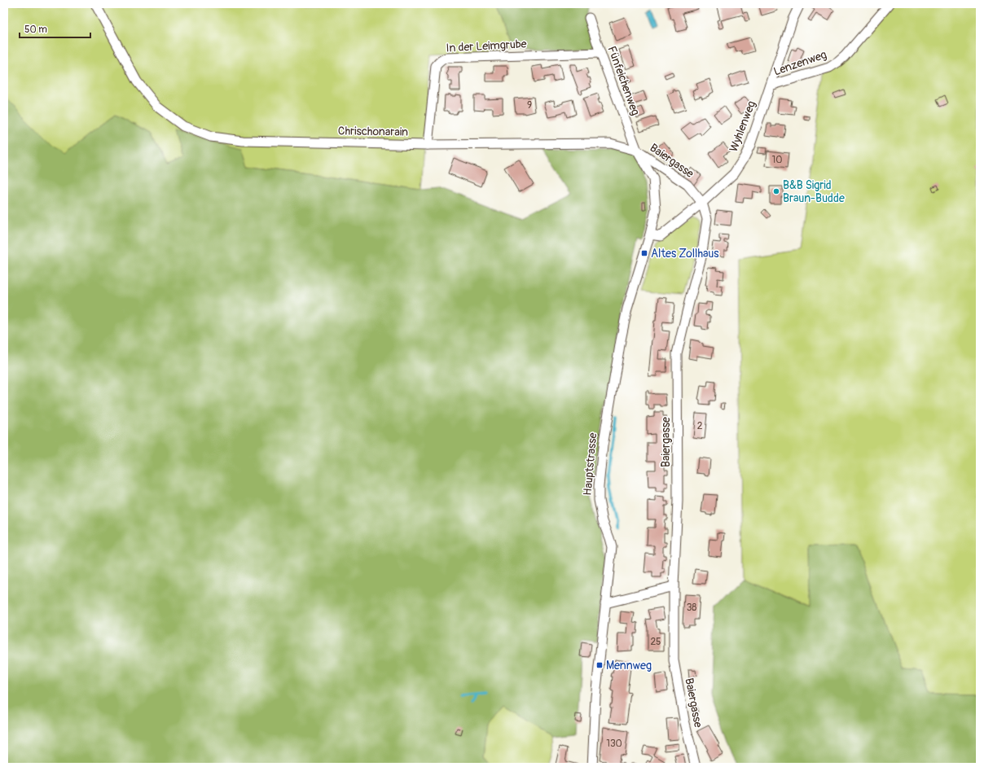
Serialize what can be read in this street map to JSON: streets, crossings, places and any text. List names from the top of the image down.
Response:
{
  "streets": {
    "street": [
      "In der Leimgrube",
      "Lenzenweg",
      "Fünfeichenweg",
      "Wyhlenweg",
      "Chrischonarain",
      "Baiergasse",
      "Hauptstrasse"
    ]
  },
  "crossings": [
    ["In der Leimgrube", "Fünfeichenweg"],
    ["In der Leimgrube", "Chrischonarain"],
    ["Lenzenweg", "Wyhlenweg"],
    ["Fünfeichenweg", "Chrischonarain"],
    ["Fünfeichenweg", "Baiergasse"],
    ["Fünfeichenweg", "Hauptstrasse"],
    ["Wyhlenweg", "Baiergasse"],
    ["Wyhlenweg", "Hauptstrasse"],
    ["Chrischonarain", "Baiergasse"],
    ["Chrischonarain", "Hauptstrasse"],
    ["Baiergasse", "Hauptstrasse"]
  ],
  "places": {
    "other": ["B&B Sigrid Braun-Budde"],
    "transit": ["Altes Zollhaus", "Mennweg"]
  },
  "house_numbers": [
    "9",
    "10",
    "2",
    "38",
    "25",
    "130"
  ],
  "scale_bar": "50 m"
}
